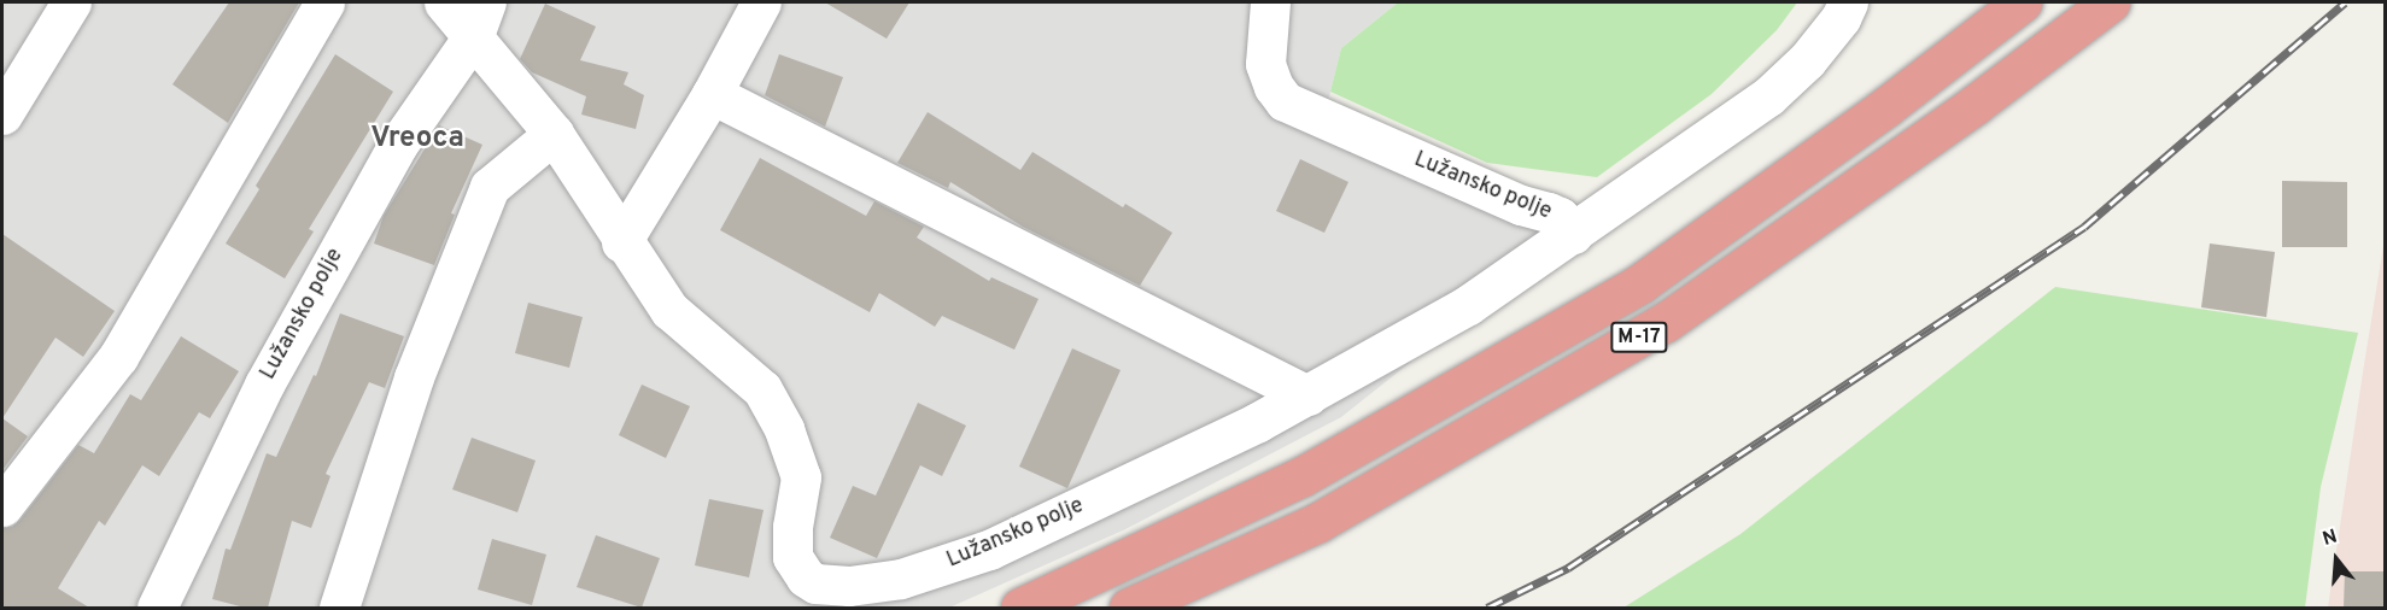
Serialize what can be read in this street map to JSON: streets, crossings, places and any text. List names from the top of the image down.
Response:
{
  "streets": {
    "highway": ["M-17"],
    "street": ["Lužansko polje"]
  },
  "districts": ["Vreoca"],
  "north": "top"
}
